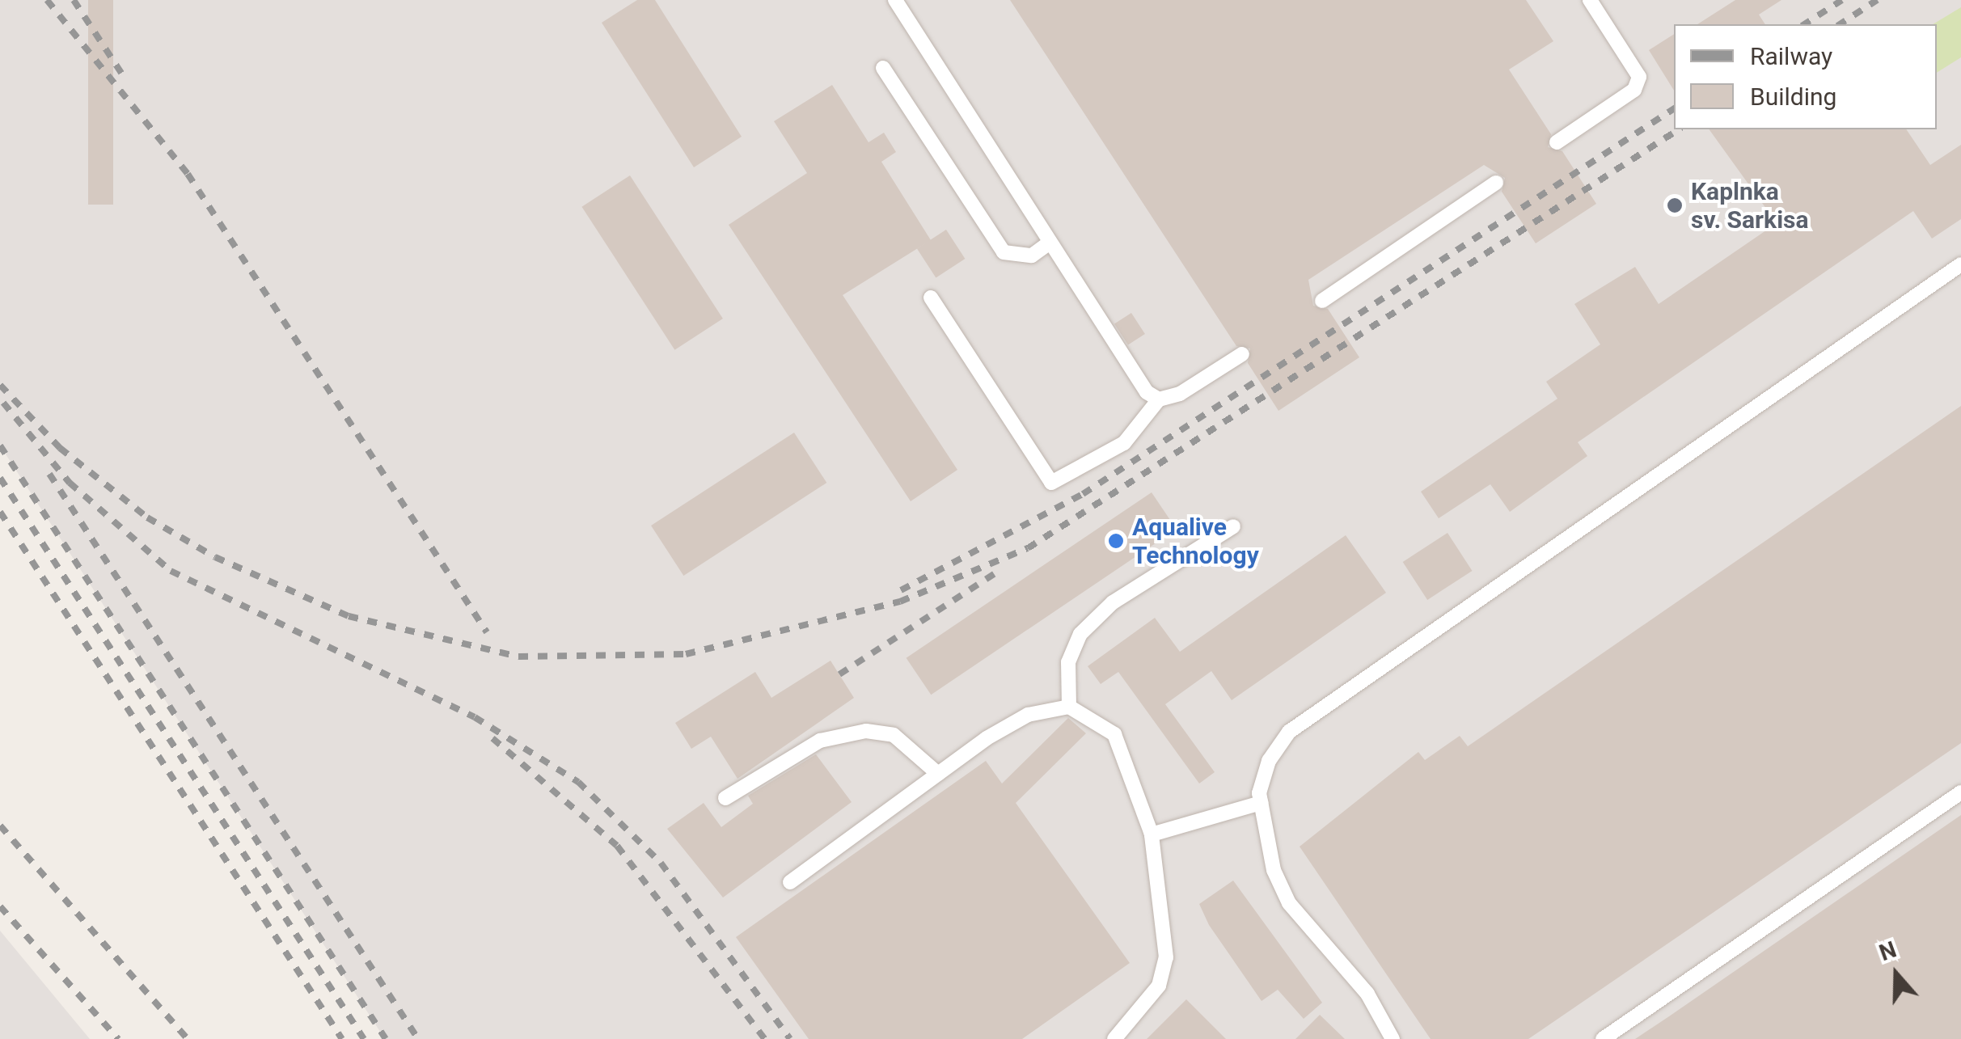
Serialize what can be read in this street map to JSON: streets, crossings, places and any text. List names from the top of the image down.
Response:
{
  "places": ["Kaplnka sv. Sarkisa", "Aqualive Technology"],
  "legend": ["Railway", "Building"],
  "north": "top"
}
